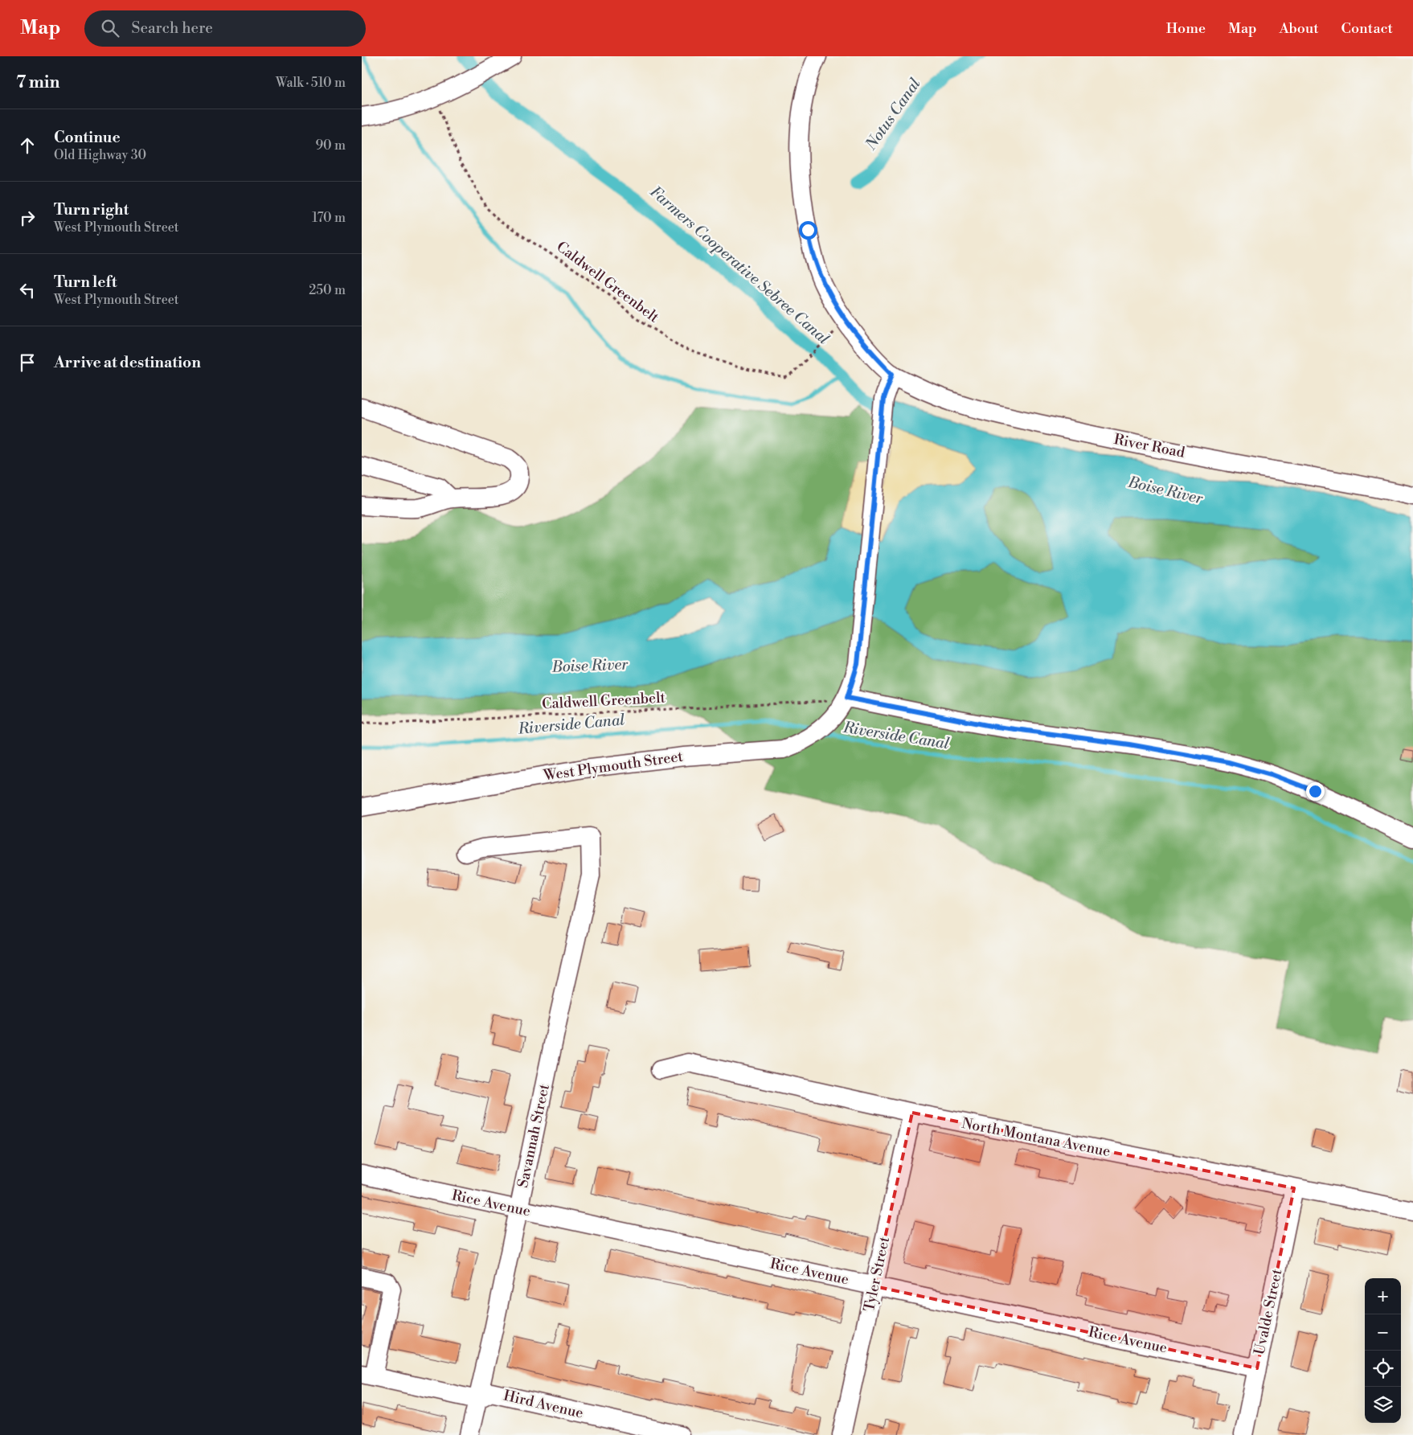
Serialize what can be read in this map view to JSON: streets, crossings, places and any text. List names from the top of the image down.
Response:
{
  "streets": {
    "street": [
      "River Road",
      "West Plymouth Street",
      "Savannah Street",
      "North Montana Avenue",
      "Rice Avenue",
      "Tyler Street",
      "Uvalde Street",
      "Hird Avenue"
    ],
    "path": ["Caldwell Greenbelt"]
  },
  "crossings": [
    ["Caldwell Greenbelt", "West Plymouth Street"],
    ["River Road", "West Plymouth Street"],
    ["Savannah Street", "Rice Avenue"],
    ["Savannah Street", "Hird Avenue"],
    ["North Montana Avenue", "Tyler Street"],
    ["North Montana Avenue", "Uvalde Street"],
    ["Rice Avenue", "Tyler Street"],
    ["Rice Avenue", "Uvalde Street"]
  ],
  "water": [
    "Notus Canal",
    "Farmers Cooperative Sebree Canal",
    "Boise River",
    "Riverside Canal"
  ],
  "page": {
    "header": "Map",
    "search": "Search here",
    "nav": [
      "Home",
      "Map",
      "About",
      "Contact"
    ],
    "heading": ["7 min", "Walk · 510 m"],
    "list": [
      ["Continue", "Old Highway 30", "90 m"],
      ["Turn right", "West Plymouth Street", "170 m"],
      ["Turn left", "West Plymouth Street", "250 m"],
      "Arrive at destination"
    ],
    "map_buttons": ["+", "−"]
  }
}
